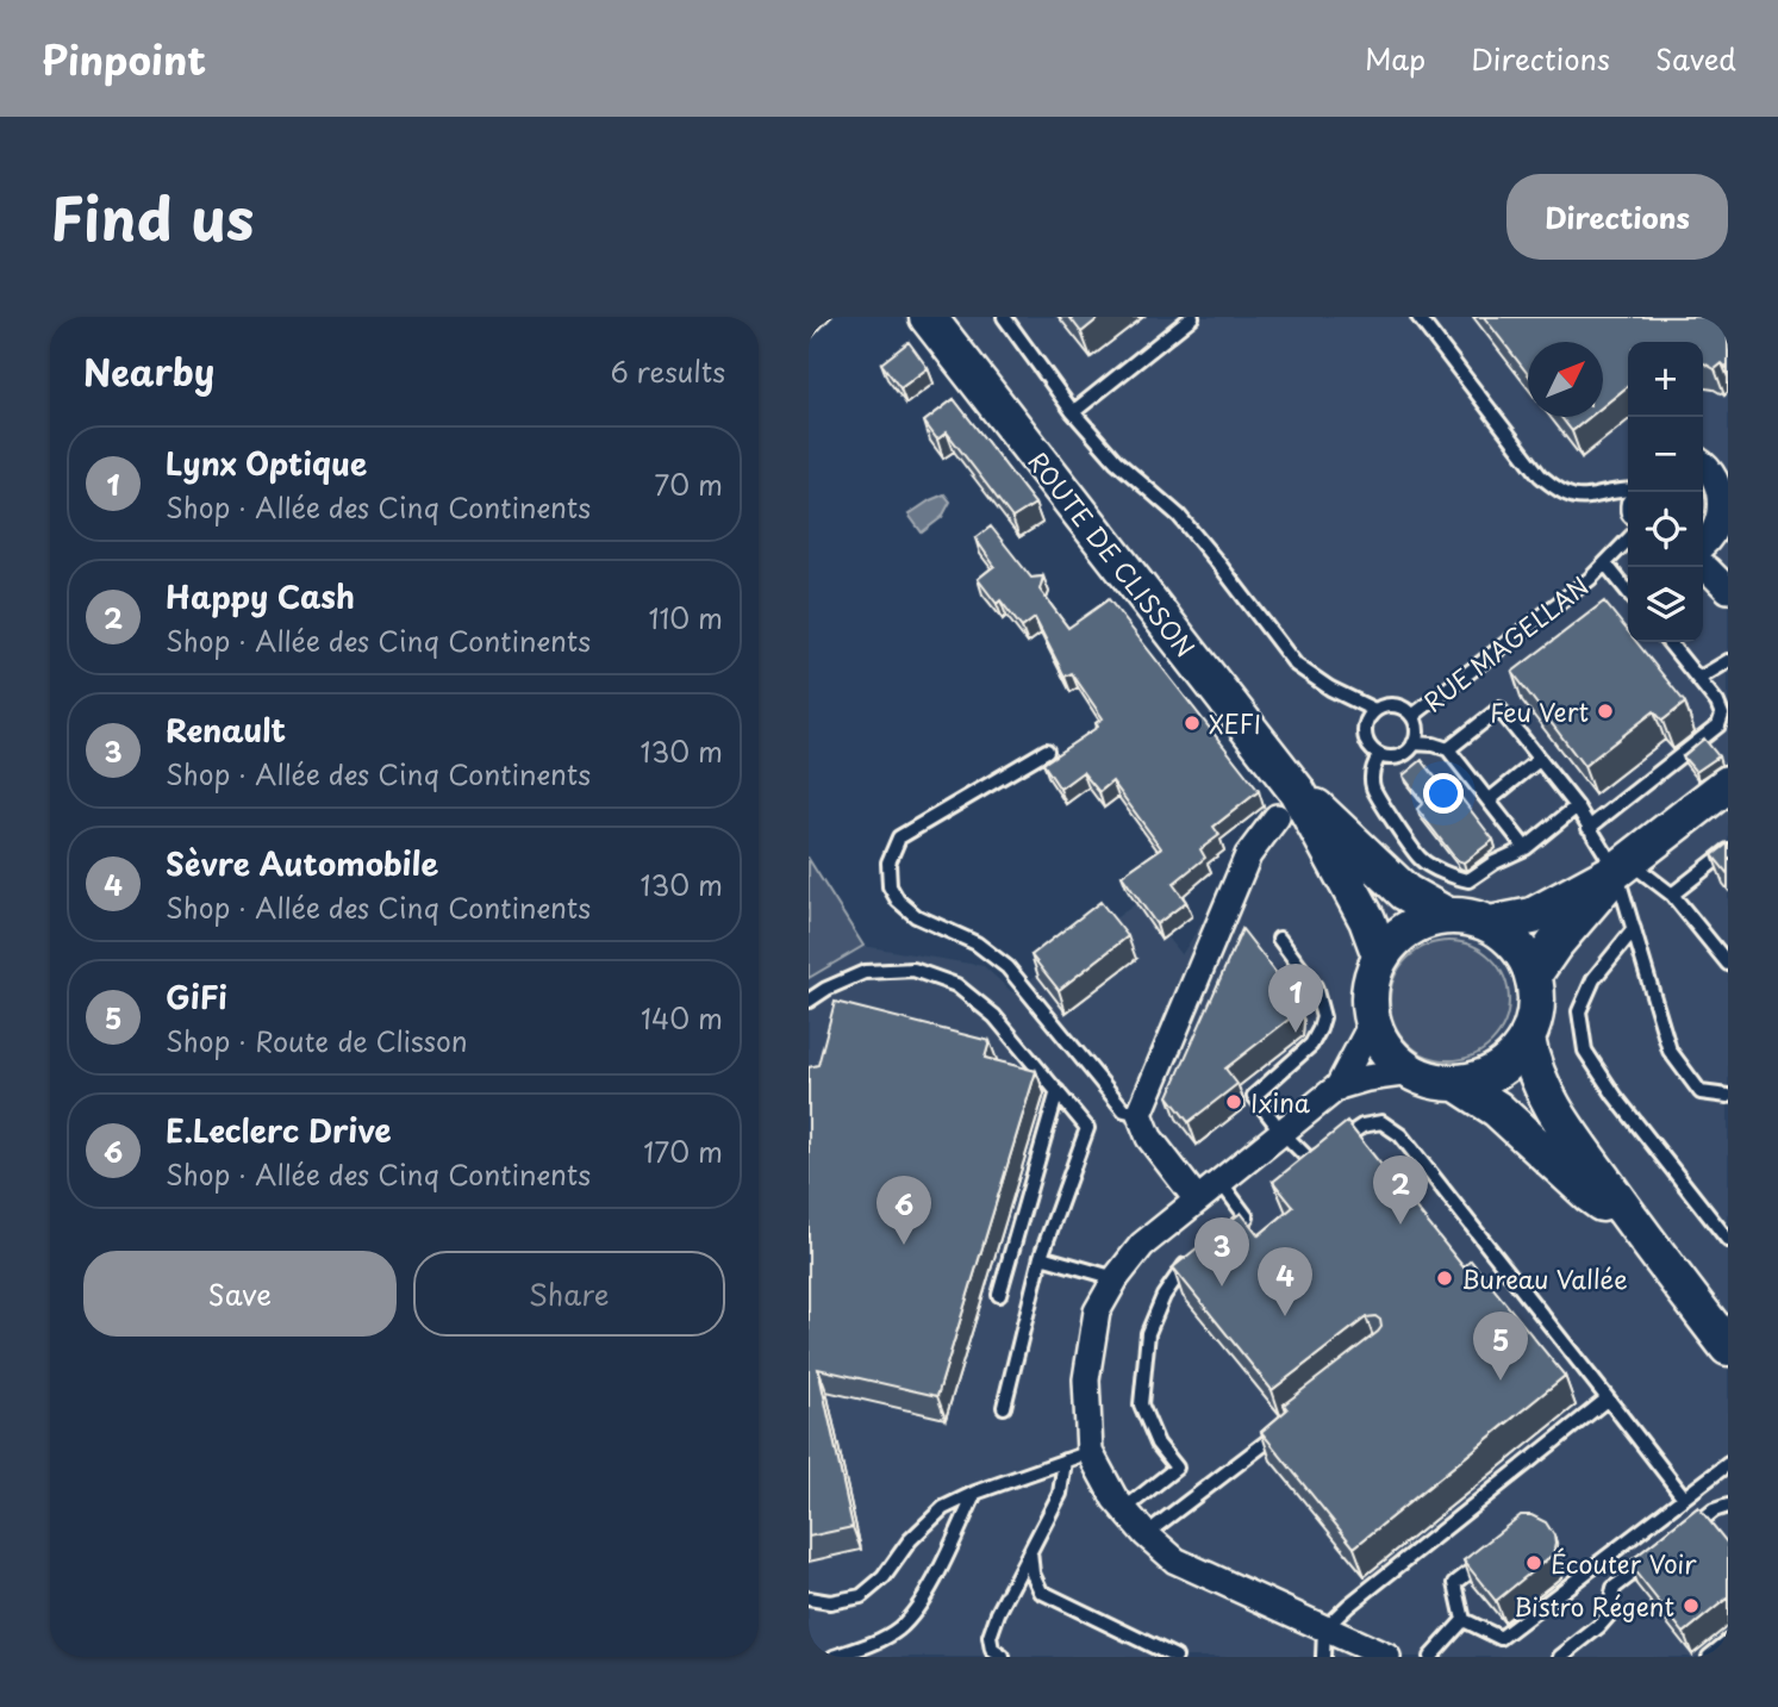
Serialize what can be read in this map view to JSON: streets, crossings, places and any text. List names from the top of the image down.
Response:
{
  "streets": {
    "main road": ["ROUTE DE CLISSON"],
    "lane": ["RUE MAGELLAN"]
  },
  "places": [
    "Feu Vert",
    "XEFI",
    "Ixina",
    "Bureau Vallée",
    "Écouter Voir",
    "Bistro Régent"
  ],
  "north": "top right",
  "page": {
    "header": "Pinpoint",
    "nav": ["Map", "Directions", "Saved"],
    "title": "Find us",
    "buttons": [
      "Directions",
      ["Save", "Share"]
    ],
    "heading": ["Nearby", "6 results"],
    "map_buttons": ["+", "−"],
    "list": [
      {
        "mark": "1",
        "name": "Lynx Optique",
        "note": "Shop · Allée des Cinq Continents",
        "value": "70 m"
      },
      {
        "mark": "2",
        "name": "Happy Cash",
        "note": "Shop · Allée des Cinq Continents",
        "value": "110 m"
      },
      {
        "mark": "3",
        "name": "Renault",
        "note": "Shop · Allée des Cinq Continents",
        "value": "130 m"
      },
      {
        "mark": "4",
        "name": "Sèvre Automobile",
        "note": "Shop · Allée des Cinq Continents",
        "value": "130 m"
      },
      {
        "mark": "5",
        "name": "GiFi",
        "note": "Shop · Route de Clisson",
        "value": "140 m"
      },
      {
        "mark": "6",
        "name": "E.Leclerc Drive",
        "note": "Shop · Allée des Cinq Continents",
        "value": "170 m"
      }
    ],
    "pins": [
      "1",
      "2",
      "6",
      "3",
      "4",
      "5"
    ]
  }
}
